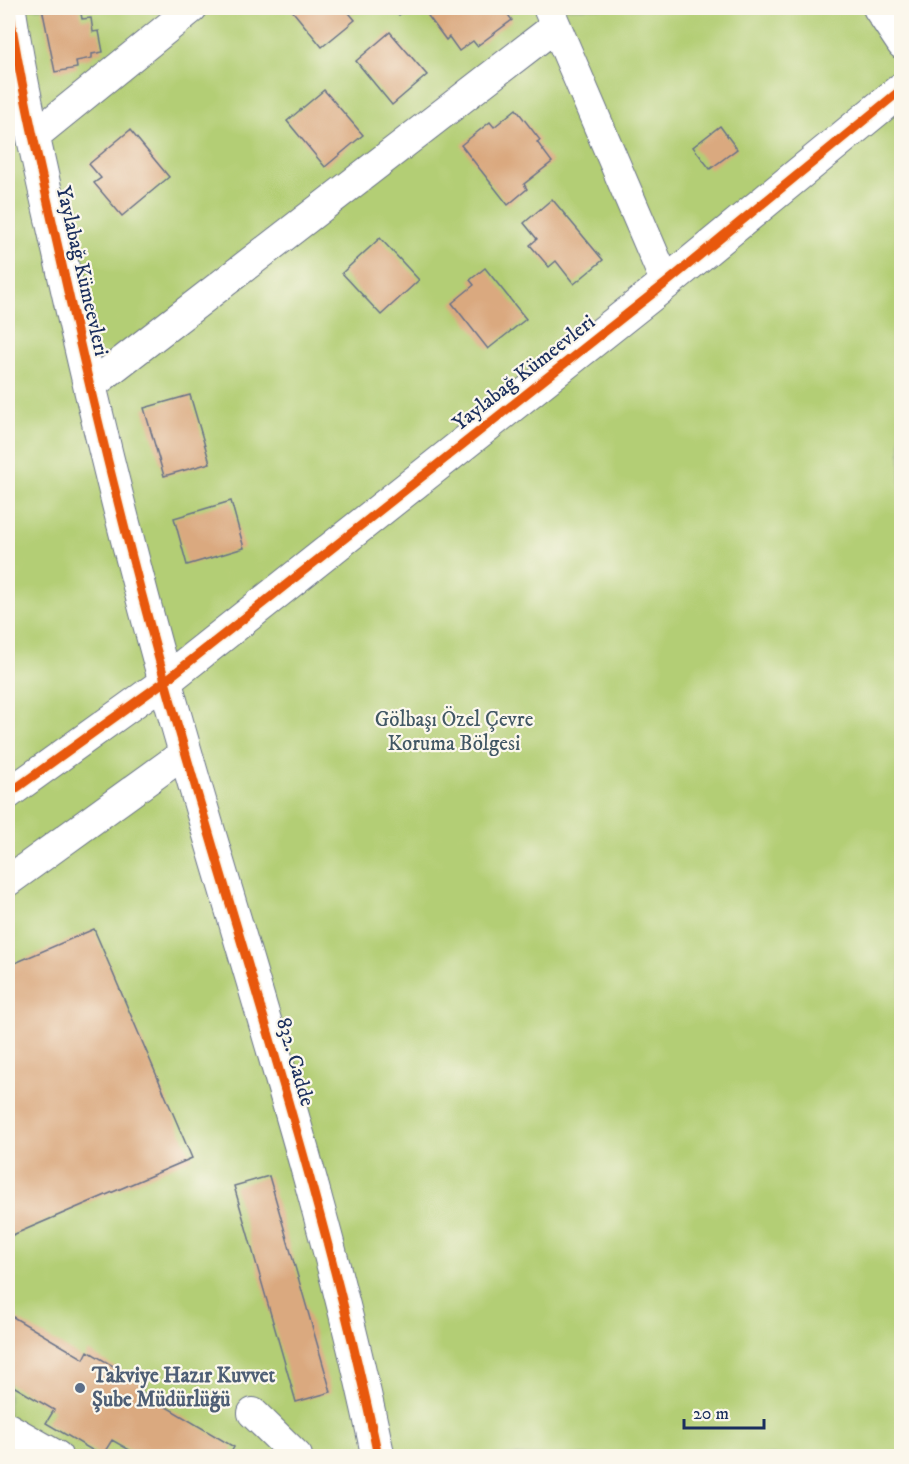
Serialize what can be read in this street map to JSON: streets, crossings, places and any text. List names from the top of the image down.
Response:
{
  "streets": {
    "street": ["Yaylabağ Kümeevleri", "832. Cadde"]
  },
  "crossings": [
    ["Yaylabağ Kümeevleri", "832. Cadde"]
  ],
  "parks": ["Gölbaşı Özel Çevre Koruma Bölgesi"],
  "places": ["Takviye Hazır Kuvvet Şube Müdürlüğü"],
  "scale_bar": "20 m"
}
